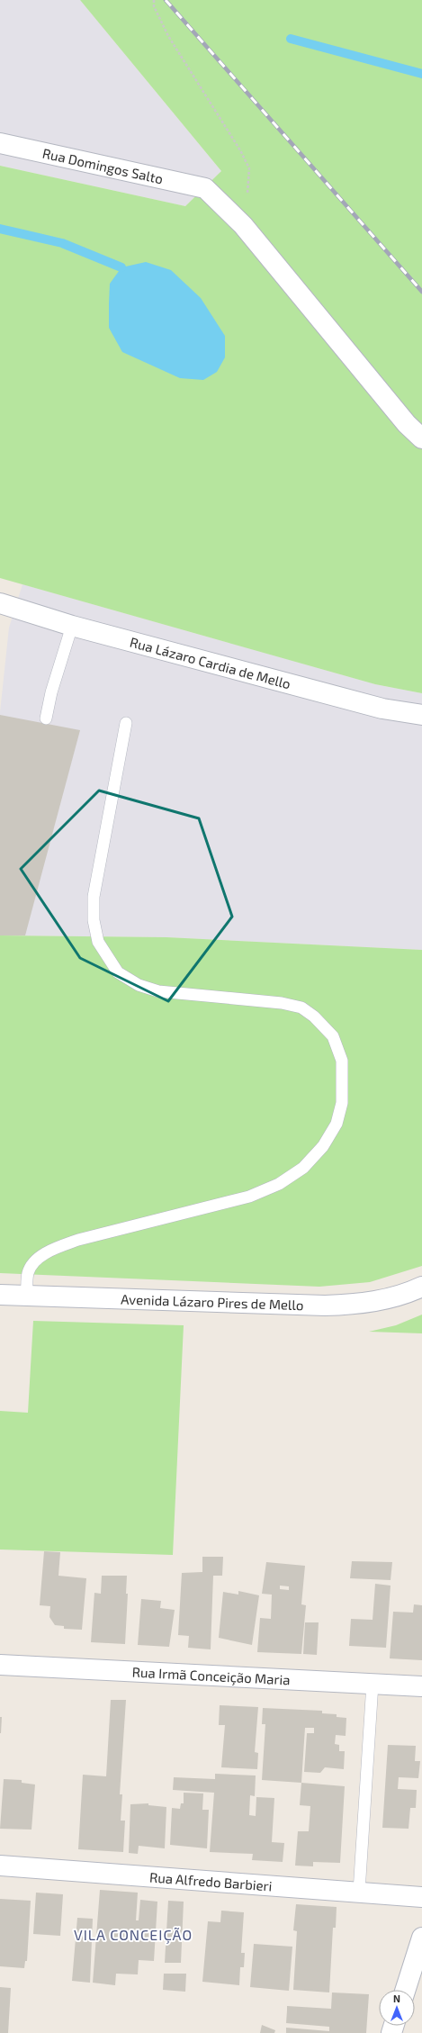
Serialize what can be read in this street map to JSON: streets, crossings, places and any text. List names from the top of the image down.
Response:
{
  "streets": {
    "street": [
      "Rua Domingos Salto",
      "Rua Lázaro Cardia de Mello",
      "Avenida Lázaro Pires de Mello",
      "Rua Irmã Conceição Maria",
      "Rua Alfredo Barbieri"
    ]
  },
  "districts": ["VILA CONCEIÇÃO"],
  "north": "top"
}
